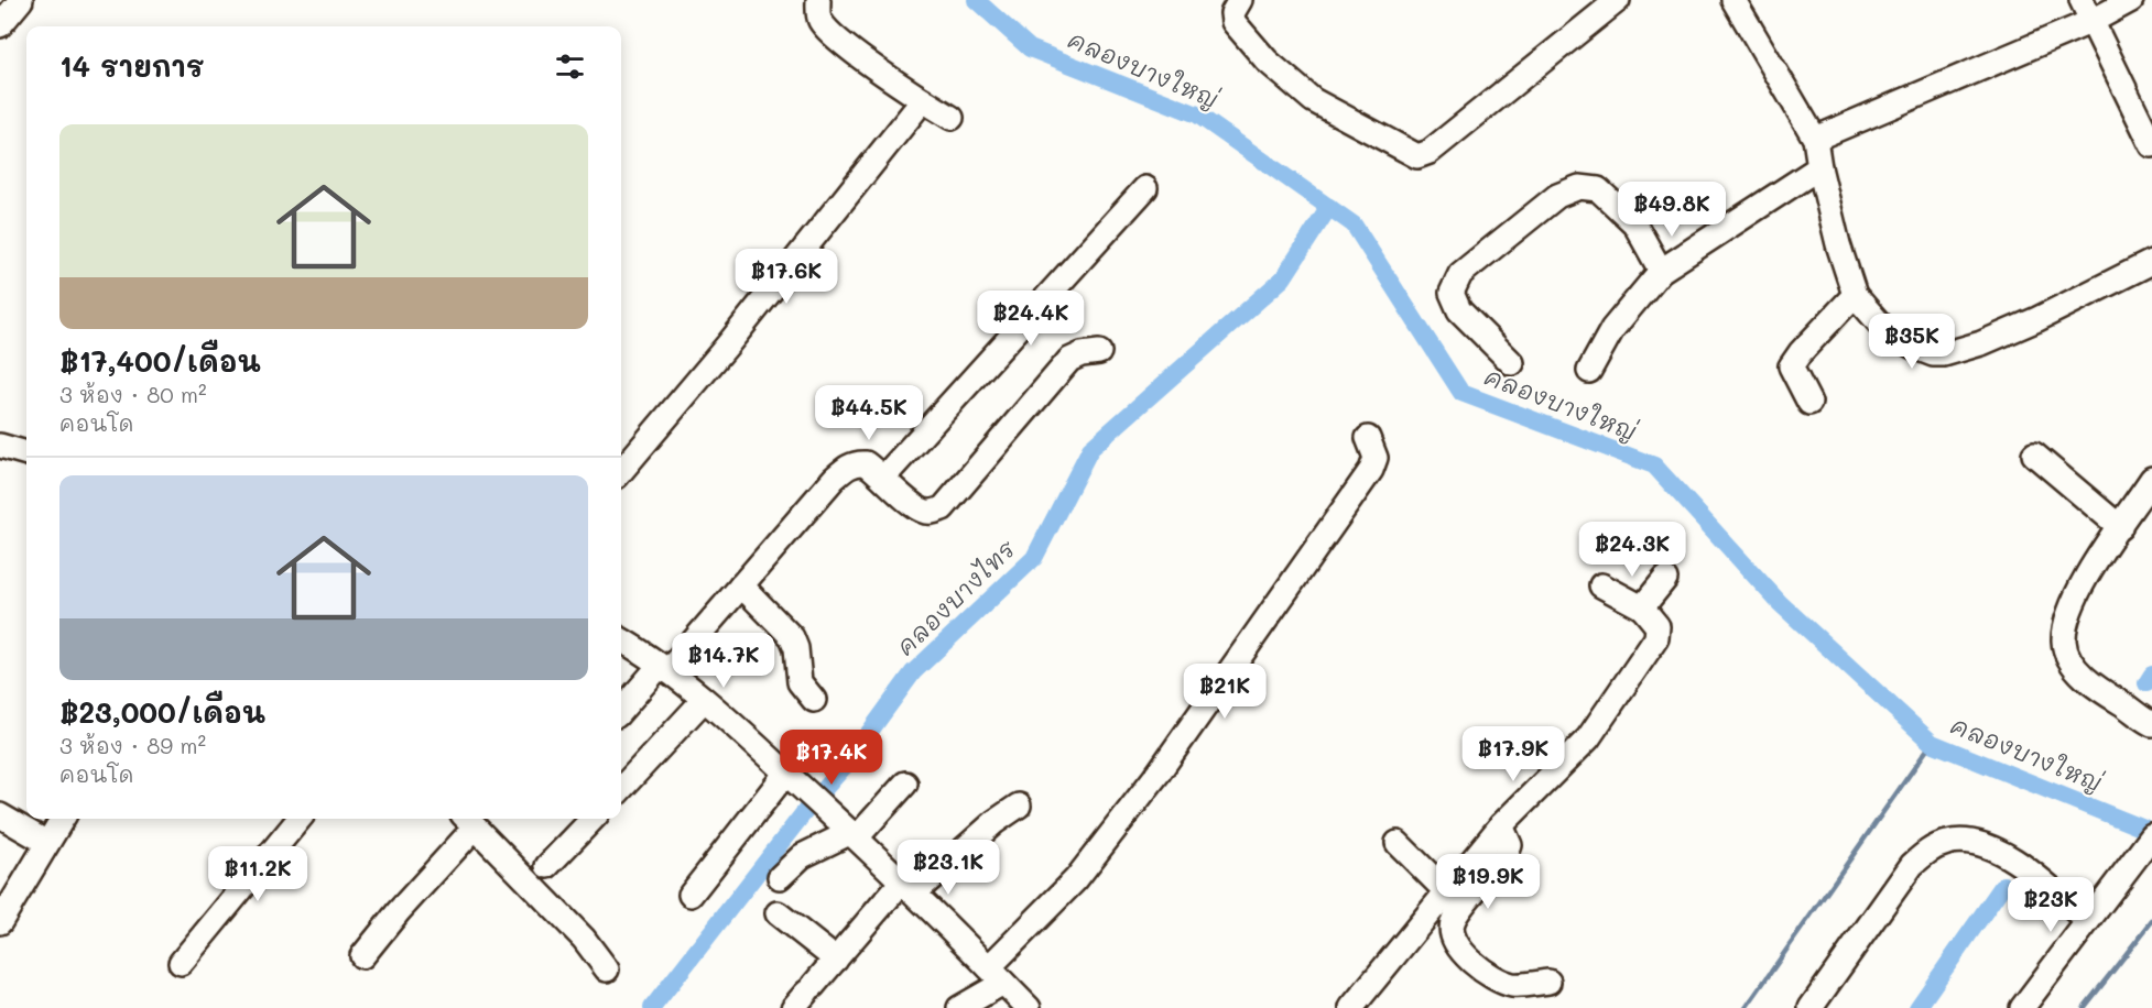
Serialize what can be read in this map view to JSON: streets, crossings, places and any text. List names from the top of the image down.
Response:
{
  "water": ["คลองบางใหญ่", "คลองบางไทร"],
  "page": {
    "heading": "14 รายการ",
    "list": [
      {
        "name": "฿17,400/เดือน",
        "note": "3 ห้อง · 80 m² · คอนโด"
      },
      {
        "name": "฿23,000/เดือน",
        "note": "3 ห้อง · 89 m² · คอนโด"
      }
    ],
    "price": [
      "฿49.8K",
      "฿17.6K",
      "฿24.4K",
      "฿35K",
      "฿44.5K",
      "฿24.3K",
      "฿14.7K",
      "฿21K",
      "฿17.9K",
      "฿17.4K",
      "฿23.1K",
      "฿11.2K",
      "฿19.9K",
      "฿23K"
    ]
  }
}
